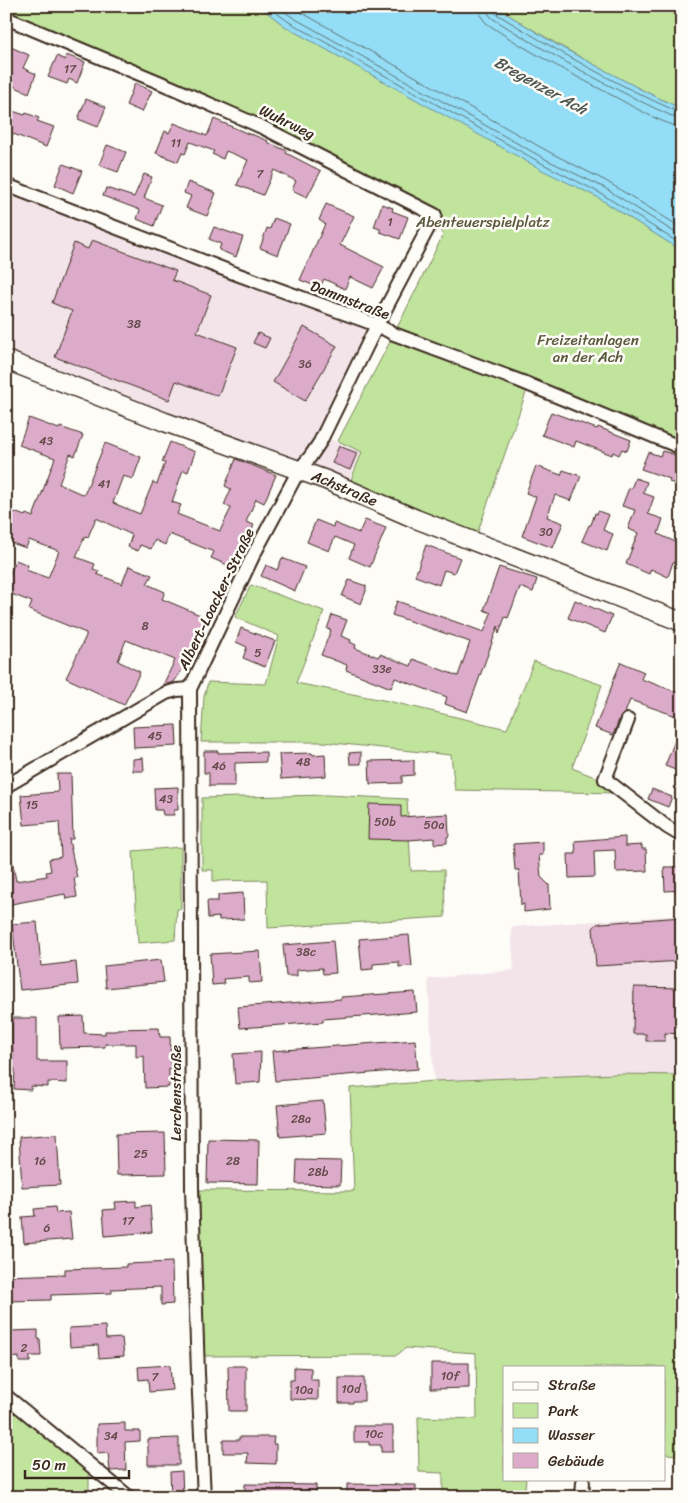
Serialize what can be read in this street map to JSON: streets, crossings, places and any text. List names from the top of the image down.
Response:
{
  "streets": {
    "main road": ["Achstraße"],
    "street": [
      "Wuhrweg",
      "Dammstraße",
      "Albert-Loacker-Straße",
      "Lerchenstraße"
    ]
  },
  "crossings": [
    ["Wuhrweg", "Dammstraße"],
    ["Wuhrweg", "Albert-Loacker-Straße"],
    ["Dammstraße", "Albert-Loacker-Straße"],
    ["Achstraße", "Albert-Loacker-Straße"],
    ["Albert-Loacker-Straße", "Lerchenstraße"]
  ],
  "water": ["Bregenzer Ach"],
  "parks": ["Abenteuerspielplatz", "Freizeitanlagen an der Ach"],
  "house_numbers": [
    "17",
    "11",
    "7",
    "1",
    "38",
    "36",
    "43",
    "41",
    "30",
    "8",
    "5",
    "33e",
    "45",
    "48",
    "46",
    "43",
    "15",
    "50b",
    "50a",
    "38c",
    "28a",
    "25",
    "16",
    "28",
    "28b",
    "17",
    "6",
    "2",
    "10f",
    "7",
    "10d",
    "10a",
    "10c",
    "34"
  ],
  "legend": [
    "Straße",
    "Park",
    "Wasser",
    "Gebäude"
  ],
  "scale_bar": "50 m"
}
